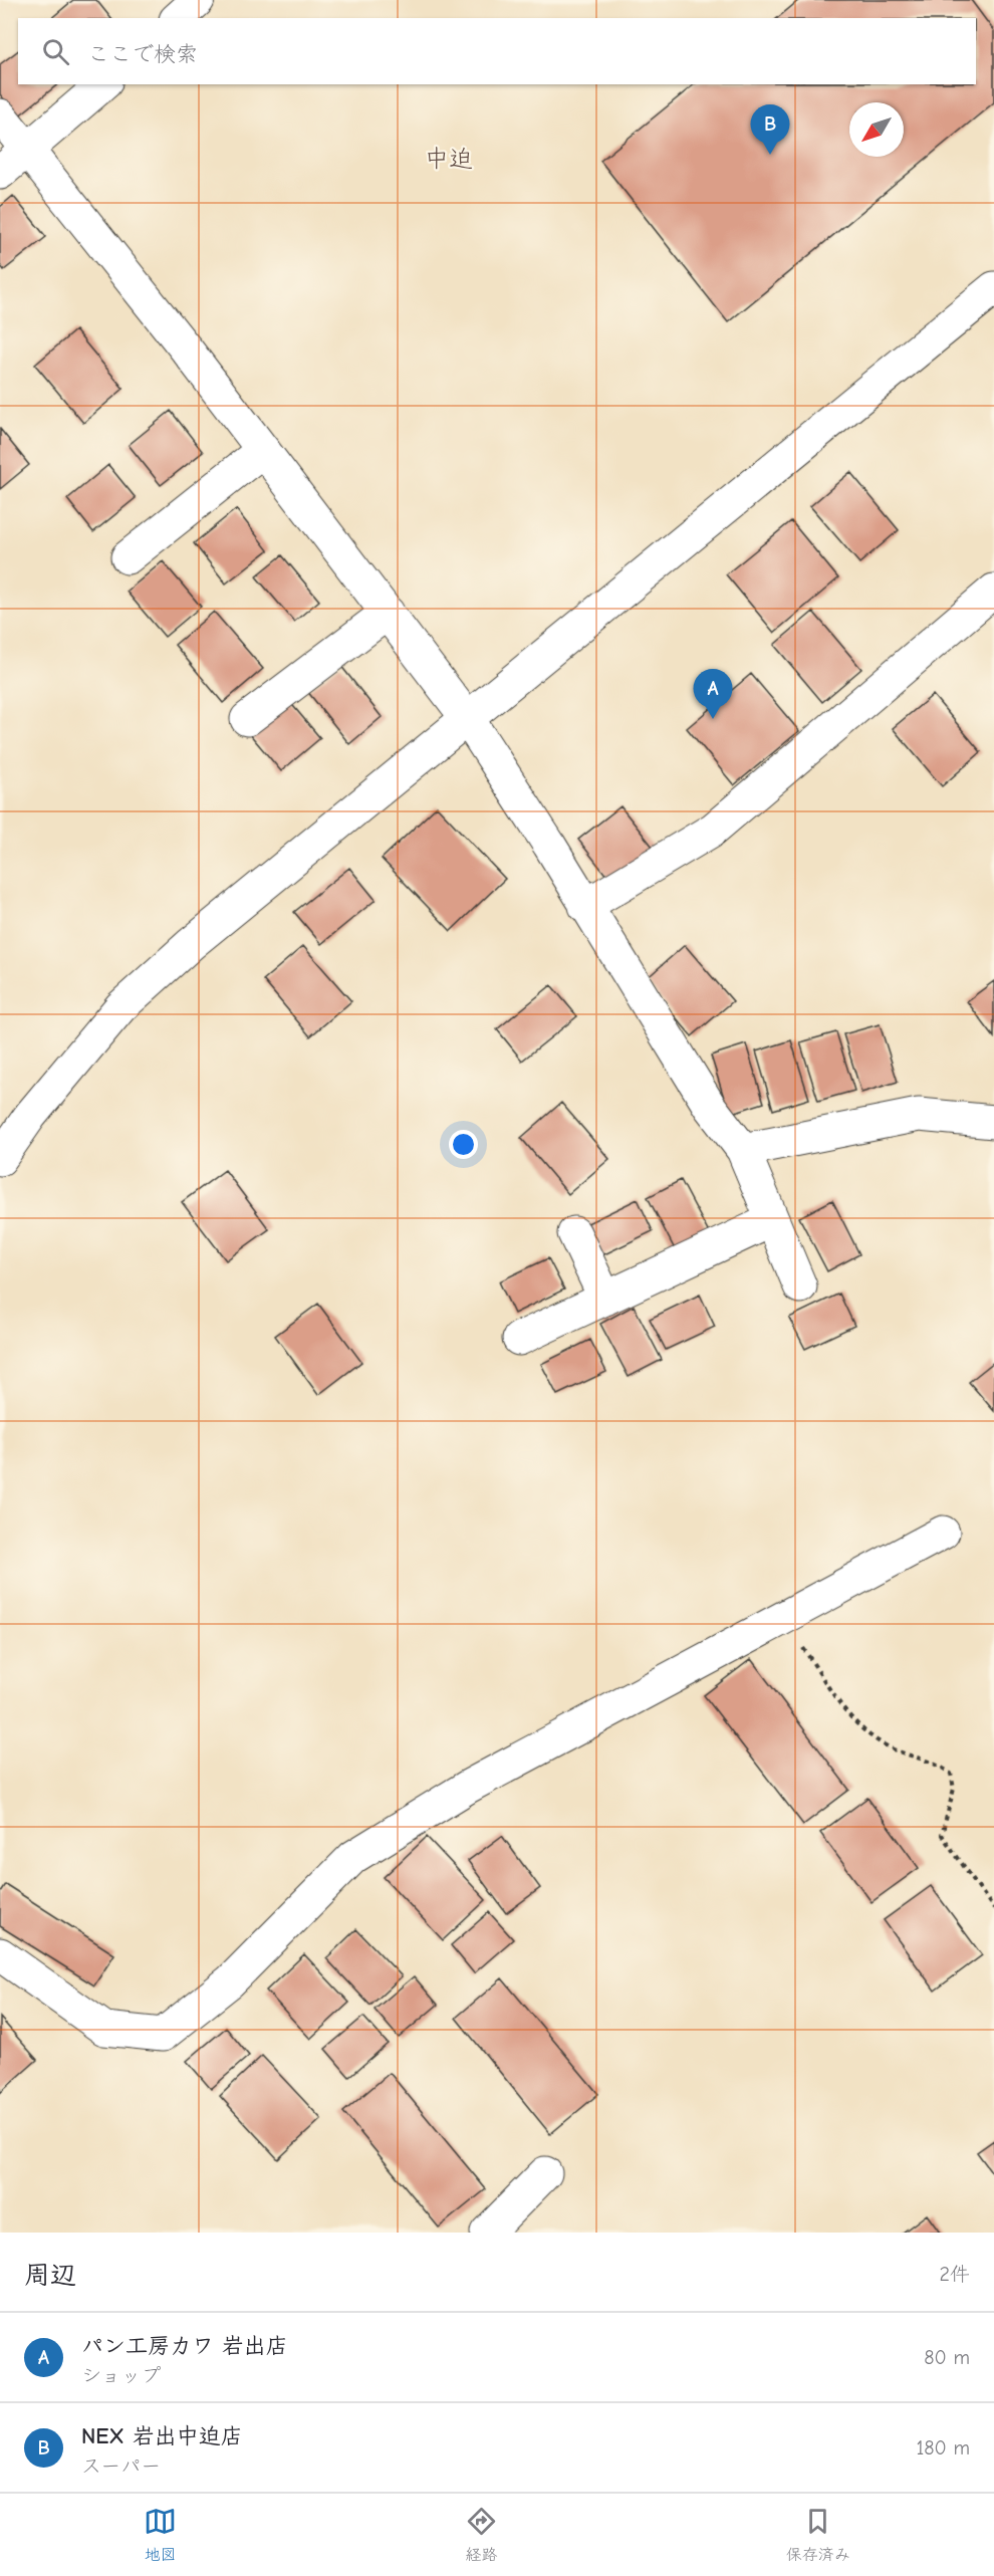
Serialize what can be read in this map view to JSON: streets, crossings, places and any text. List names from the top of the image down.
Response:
{
  "districts": ["中迫"],
  "north": "bottom left",
  "page": {
    "search": "ここで検索",
    "pins": ["B", "A"],
    "heading": ["周辺", "2件"],
    "list": [
      {
        "mark": "A",
        "name": "パン工房カワ 岩出店",
        "note": "ショップ",
        "value": "80 m"
      },
      {
        "mark": "B",
        "name": "NEX 岩出中迫店",
        "note": "スーパー",
        "value": "180 m"
      }
    ],
    "nav": ["地図", "経路", "保存済み"]
  }
}
